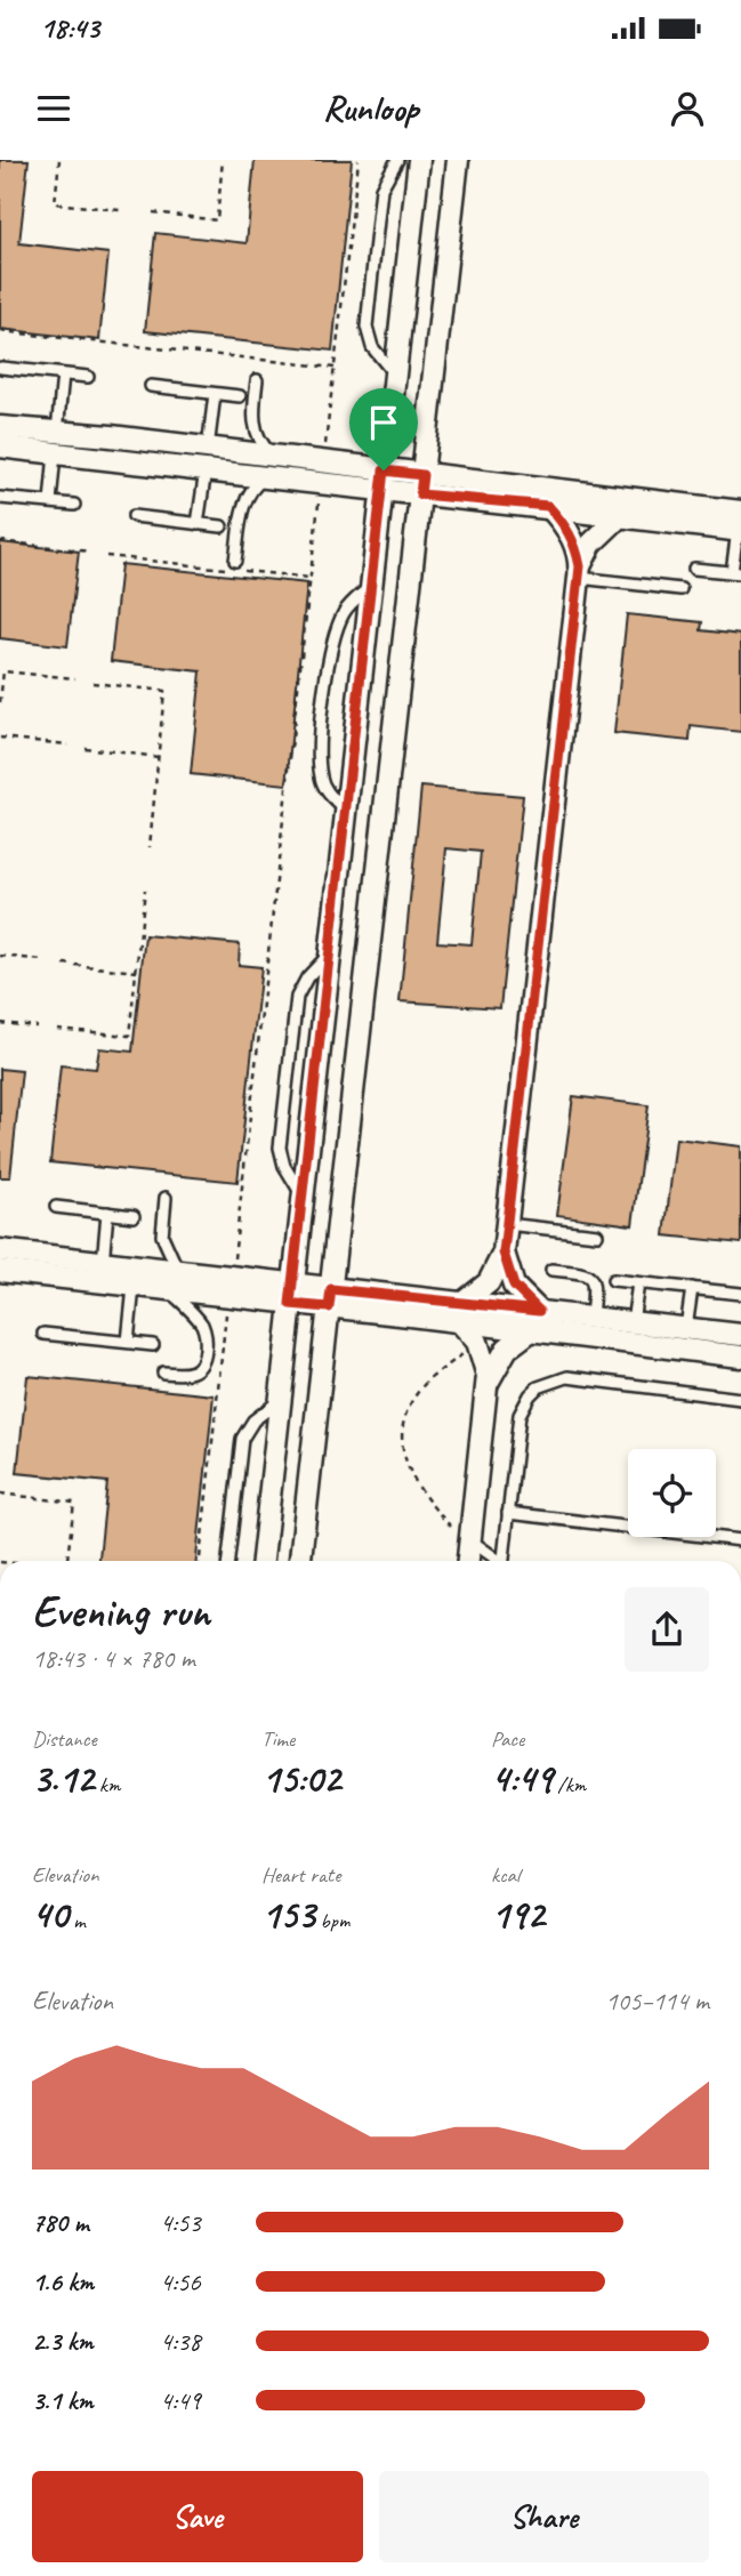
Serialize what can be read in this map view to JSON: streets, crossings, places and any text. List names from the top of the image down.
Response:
{
  "page": {
    "status": "18:43",
    "header": "Runloop",
    "heading": ["Evening run", "18:43 · 4 × 780 m"],
    "stats": [
      ["Distance", "3.12 km"],
      ["Time", "15:02"],
      ["Pace", "4:49 /km"],
      ["Elevation", "40 m"],
      ["Heart rate", "153 bpm"],
      ["kcal", "192"]
    ],
    "chart": ["Elevation", "105–114 m"],
    "list": [
      {
        "name": "780 m",
        "note": "4:53"
      },
      {
        "name": "1.6 km",
        "note": "4:56"
      },
      {
        "name": "2.3 km",
        "note": "4:38"
      },
      {
        "name": "3.1 km",
        "note": "4:49"
      }
    ],
    "buttons": ["Save", "Share"]
  }
}
